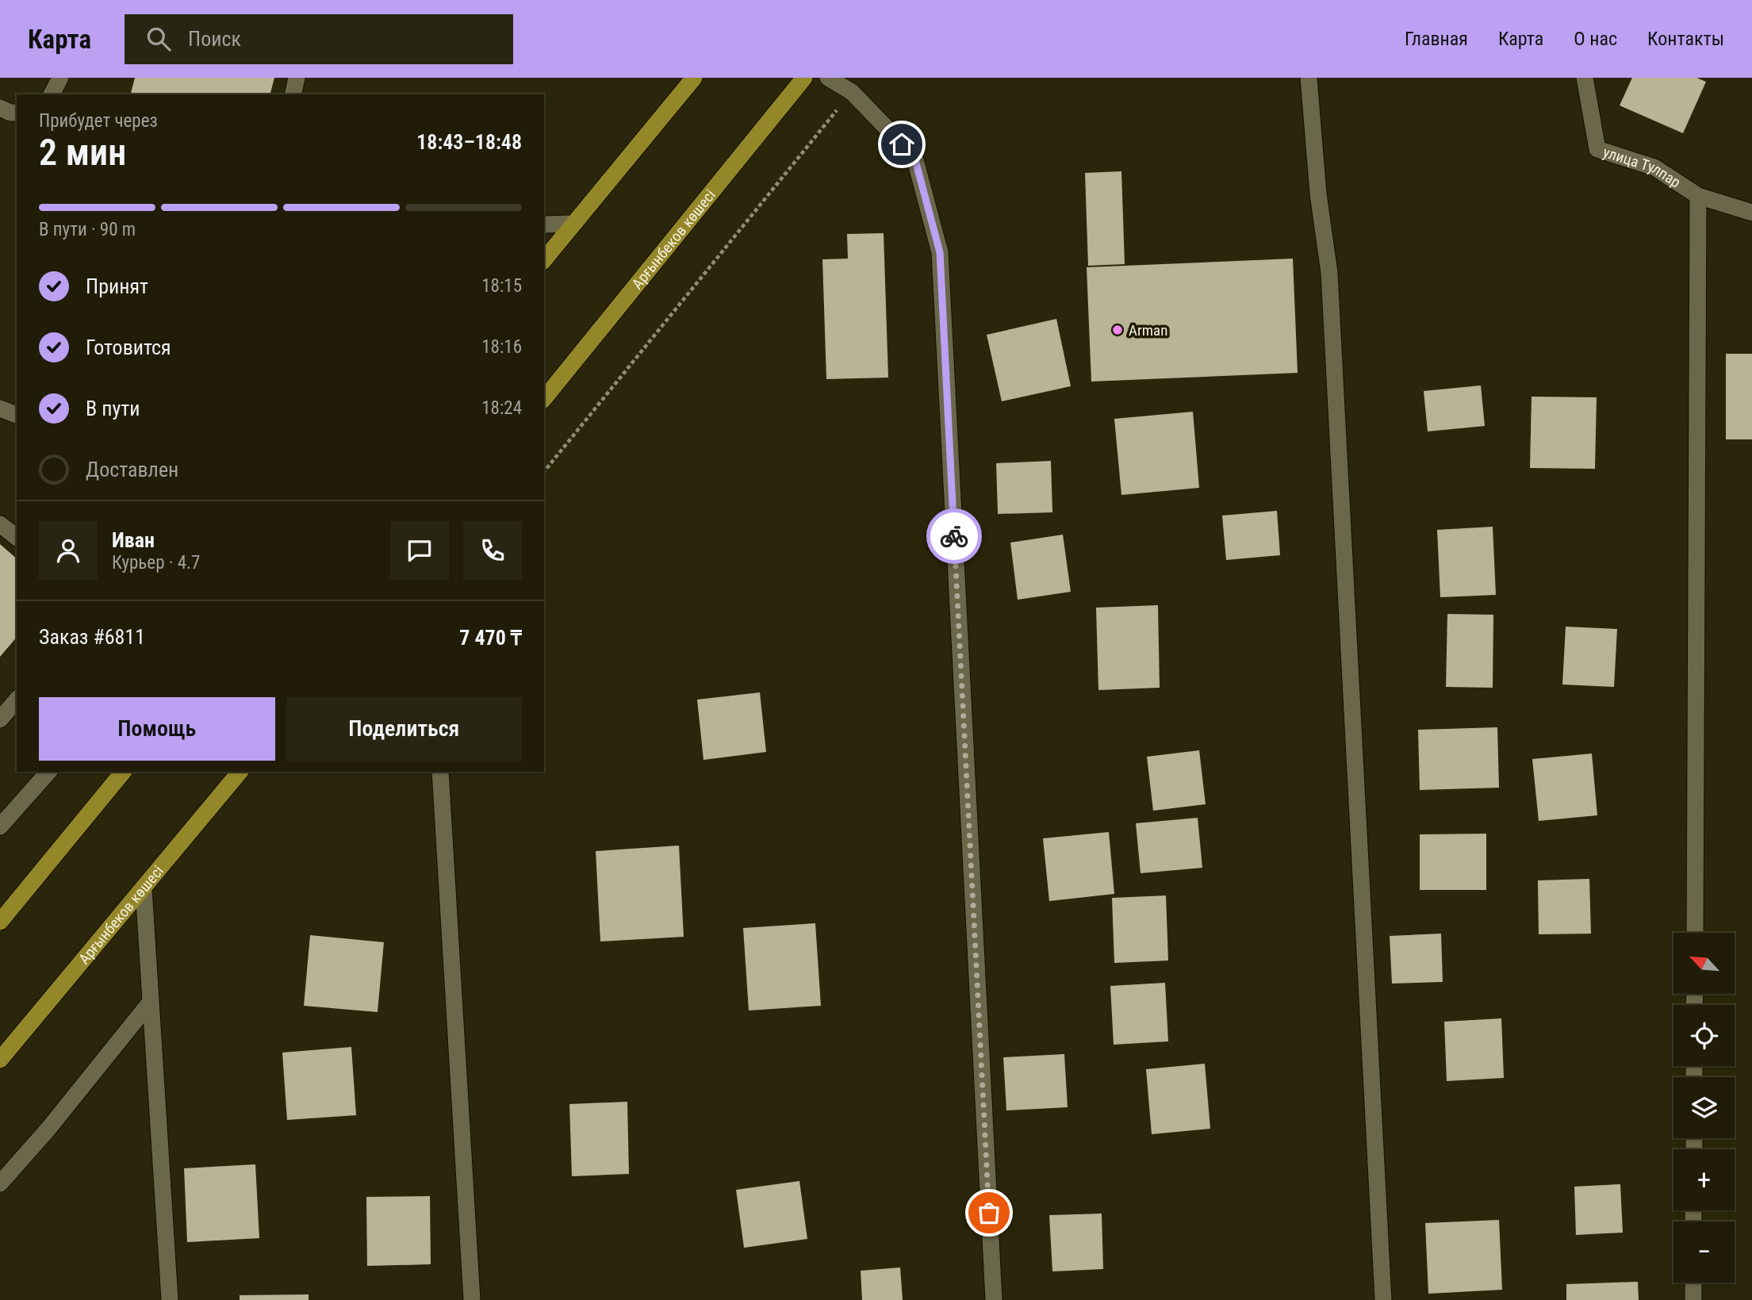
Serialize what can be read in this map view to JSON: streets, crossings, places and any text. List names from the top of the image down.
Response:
{
  "streets": {
    "main road": ["Арғынбеков көшесі"],
    "street": ["улица Тулпар"]
  },
  "places": ["Arman"],
  "north": "top left",
  "page": {
    "header": "Карта",
    "search": "Поиск",
    "nav": [
      "Главная",
      "Карта",
      "О нас",
      "Контакты"
    ],
    "heading": ["2 мин", "Прибудет через", "18:43–18:48"],
    "panel": [
      "Иван",
      "Курьер · 4.7",
      "Заказ #6811",
      "7 470 ₸"
    ],
    "bar": "В пути · 90 m",
    "list": [
      ["Принят", "18:15"],
      ["Готовится", "18:16"],
      ["В пути", "18:24"],
      "Доставлен"
    ],
    "buttons": ["Помощь", "Поделиться"],
    "map_buttons": ["+", "−"]
  }
}
